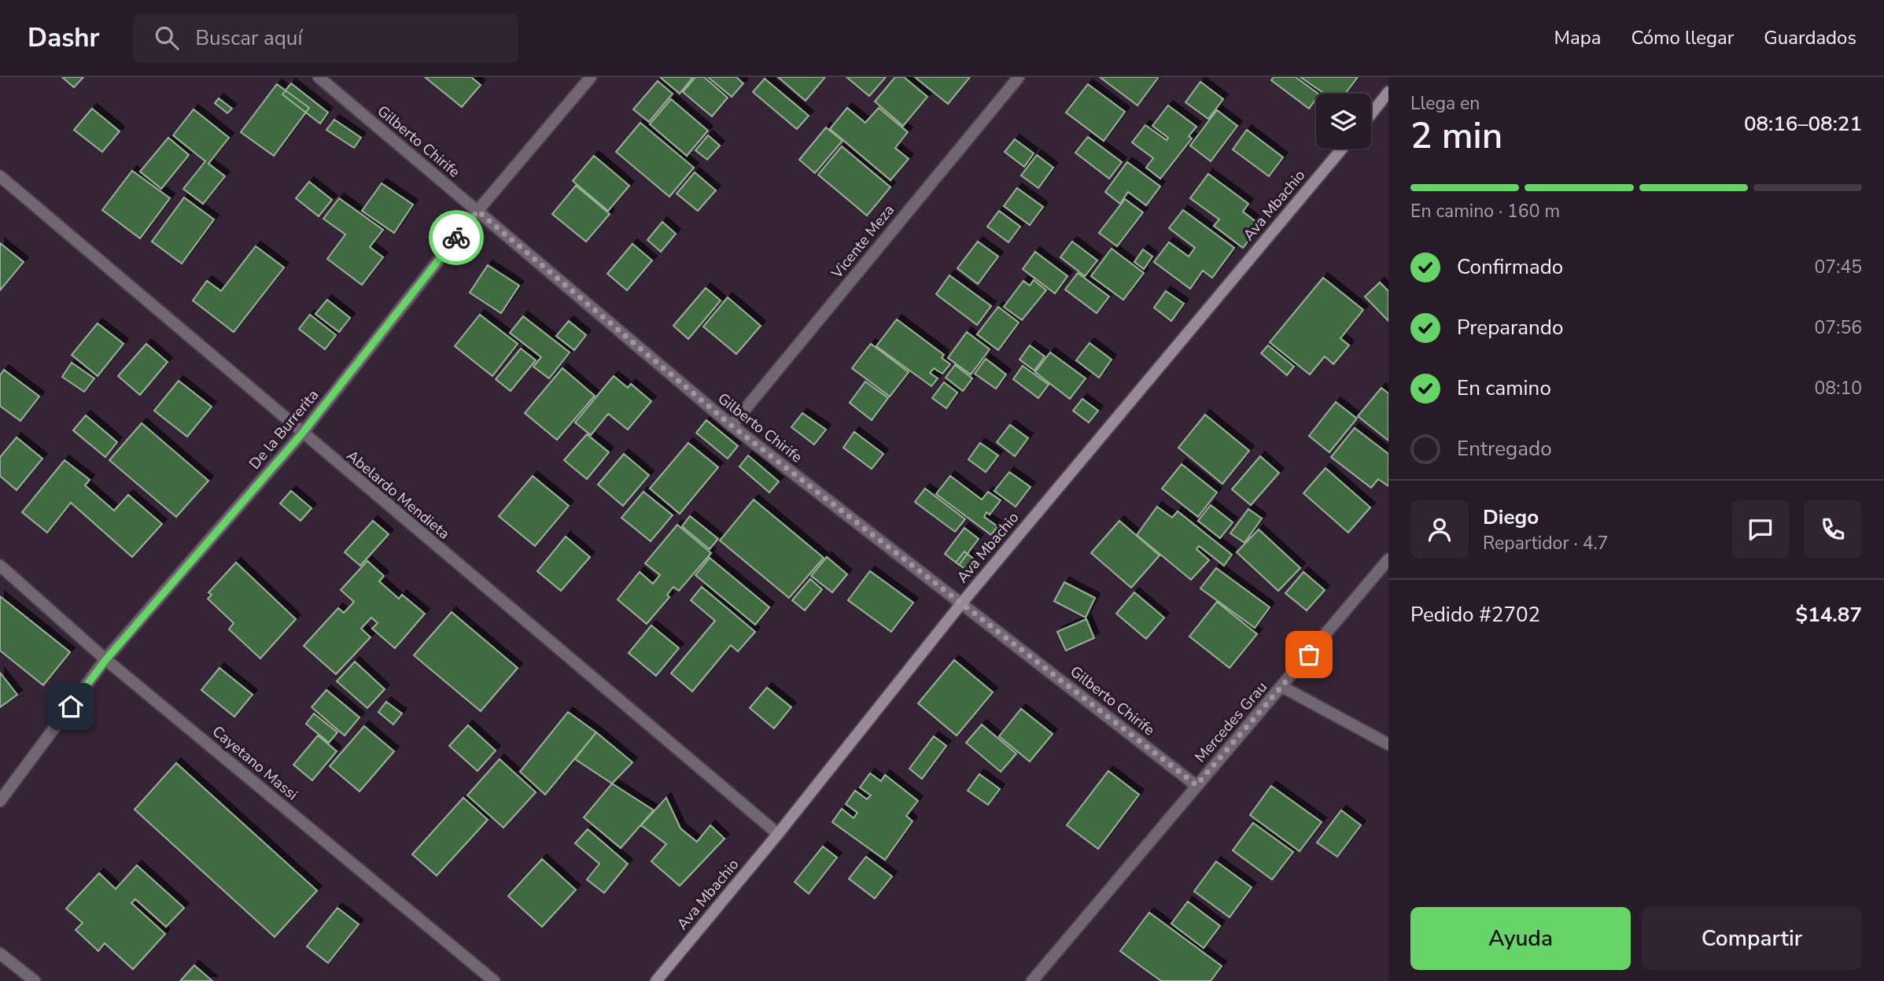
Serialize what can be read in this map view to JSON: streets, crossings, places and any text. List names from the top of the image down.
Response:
{
  "streets": {
    "street": [
      "Gilberto Chirife",
      "Ava Mbachio",
      "Vicente Meza",
      "De la Burrerita",
      "Abelardo Mendieta",
      "Mercedes Grau",
      "Cayetano Massi"
    ]
  },
  "crossings": [
    ["Gilberto Chirife", "Ava Mbachio"],
    ["Gilberto Chirife", "Vicente Meza"],
    ["Gilberto Chirife", "De la Burrerita"],
    ["Gilberto Chirife", "Mercedes Grau"],
    ["Ava Mbachio", "Abelardo Mendieta"],
    ["De la Burrerita", "Abelardo Mendieta"],
    ["De la Burrerita", "Cayetano Massi"]
  ],
  "page": {
    "header": "Dashr",
    "search": "Buscar aquí",
    "nav": ["Mapa", "Cómo llegar", "Guardados"],
    "heading": ["2 min", "Llega en", "08:16–08:21"],
    "panel": [
      "Diego",
      "Repartidor · 4.7",
      "Pedido #2702",
      "$14.87"
    ],
    "bar": "En camino · 160 m",
    "list": [
      ["Confirmado", "07:45"],
      ["Preparando", "07:56"],
      ["En camino", "08:10"],
      "Entregado"
    ],
    "buttons": ["Ayuda", "Compartir"]
  }
}
